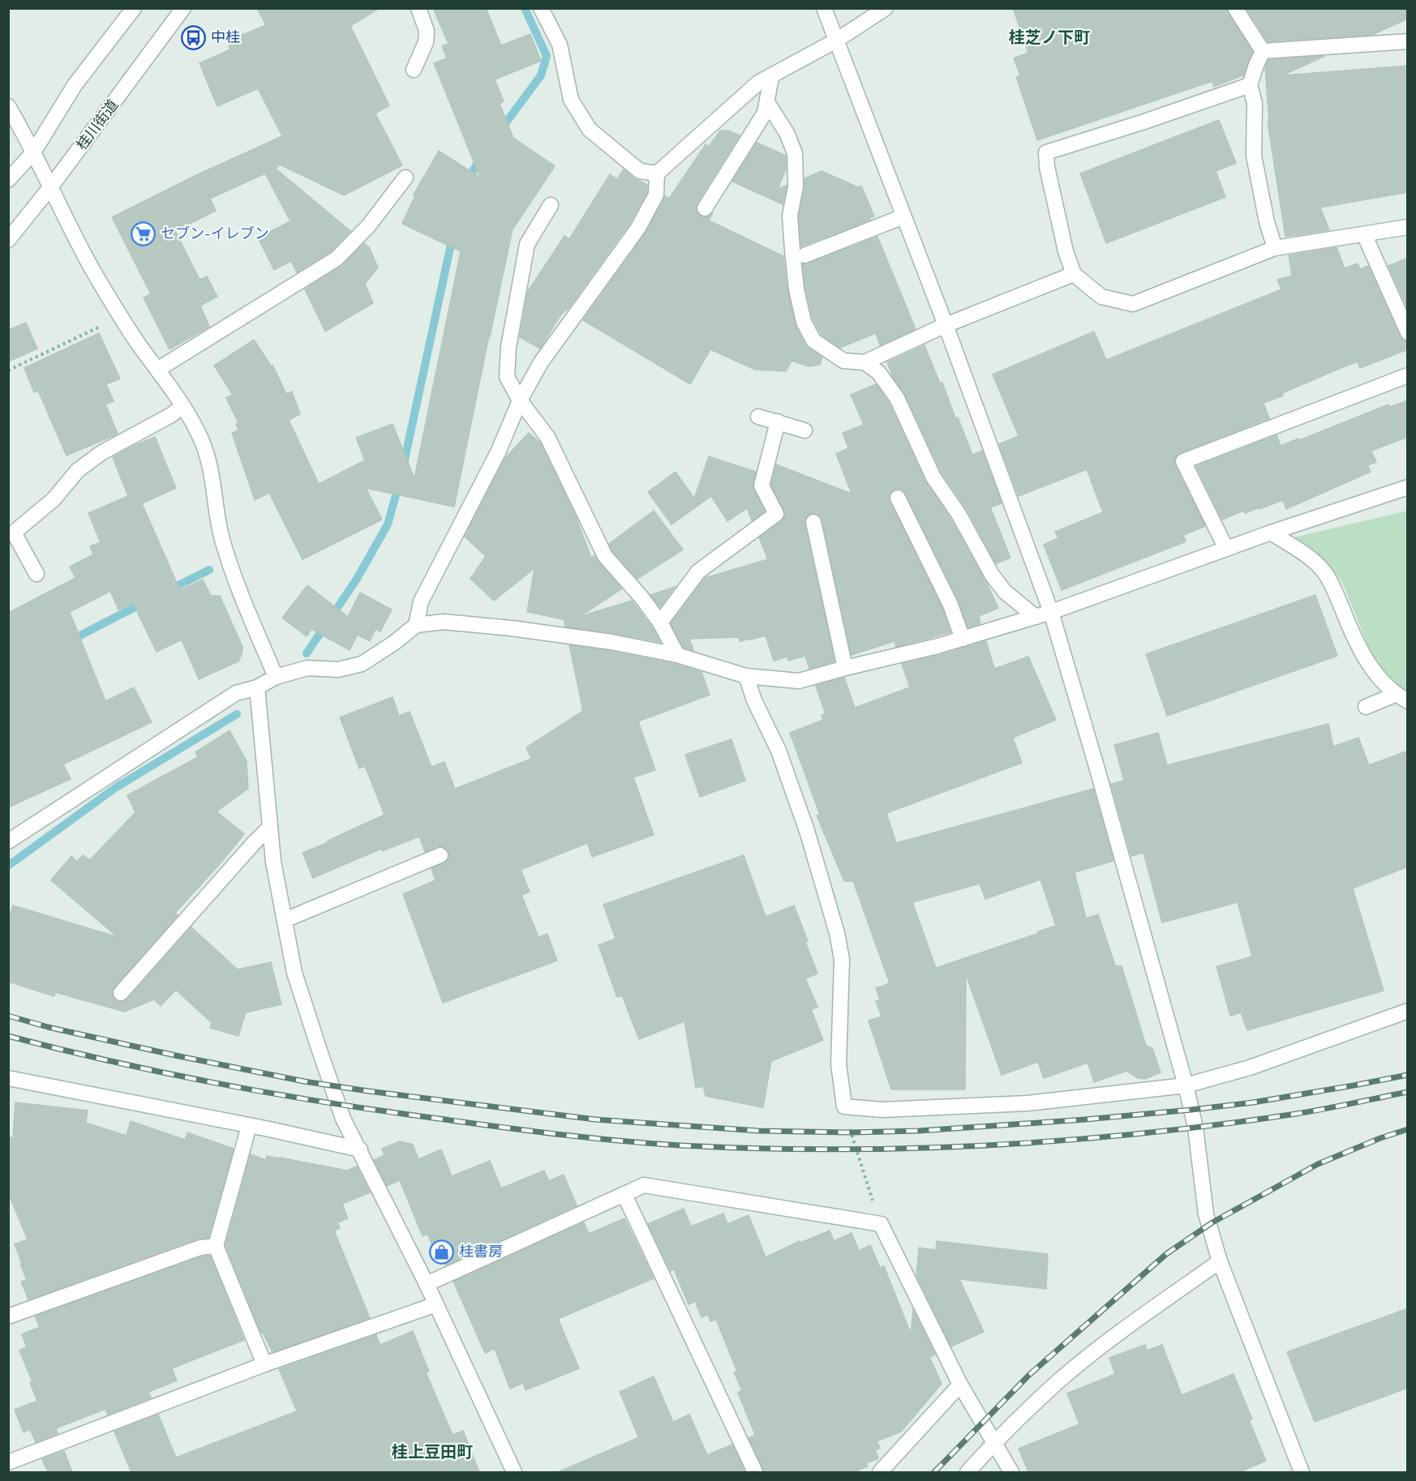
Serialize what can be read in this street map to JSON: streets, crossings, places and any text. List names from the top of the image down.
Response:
{
  "streets": {
    "street": ["桂川街道"]
  },
  "districts": ["桂芝ノ下町", "桂上豆田町"],
  "places": {
    "bus stop": ["中桂"],
    "supermarket": ["セブン-イレブン"],
    "shop": ["桂書房"]
  }
}
